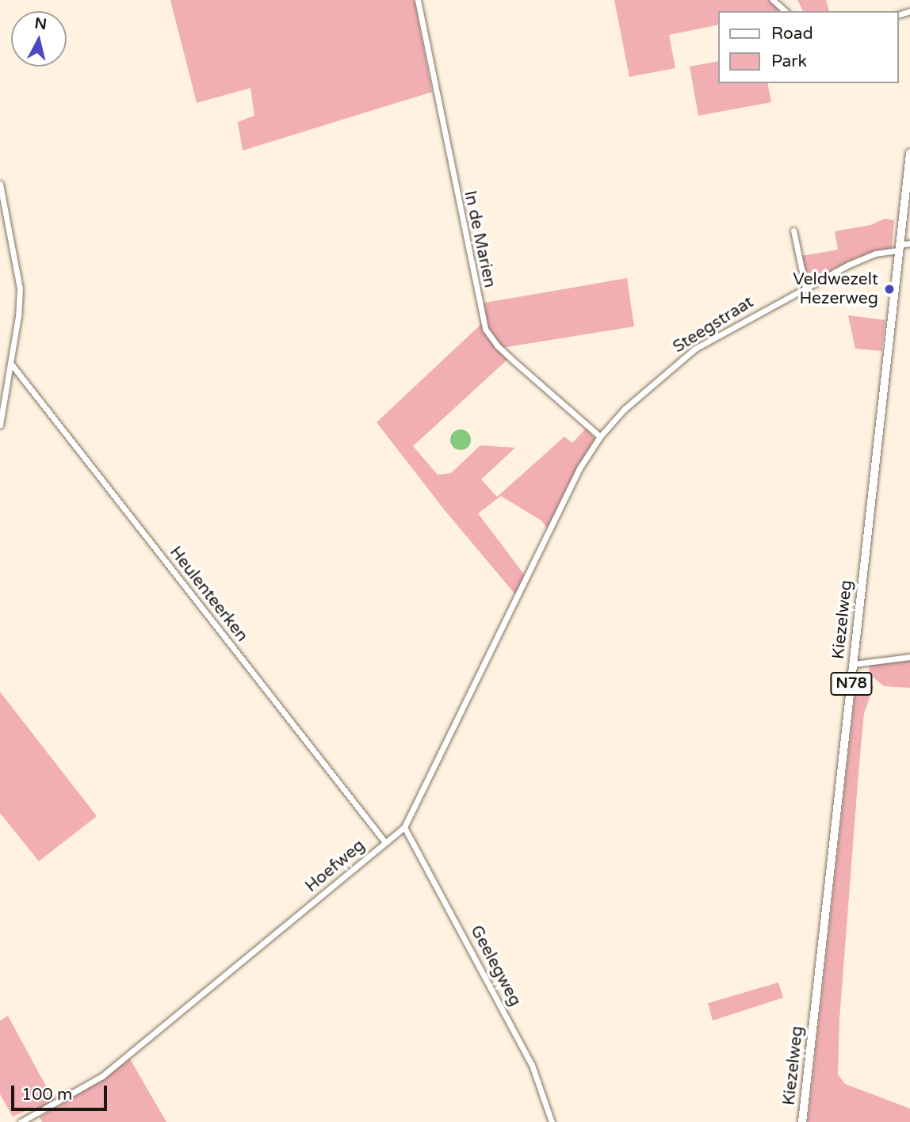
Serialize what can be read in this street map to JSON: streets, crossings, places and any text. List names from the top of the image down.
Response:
{
  "streets": {
    "main road": ["Kiezelweg", "N78"],
    "street": [
      "In de Marien",
      "Steegstraat",
      "Heulenteerken",
      "Hoefweg",
      "Geelegweg"
    ]
  },
  "crossings": [
    ["In de Marien", "Steegstraat"],
    ["Steegstraat", "Kiezelweg"],
    ["Steegstraat", "Hoefweg"],
    ["Heulenteerken", "Hoefweg"],
    ["Hoefweg", "Geelegweg"]
  ],
  "places": ["Veldwezelt Hezerweg"],
  "legend": ["Road", "Park"],
  "scale_bar": "100 m",
  "north": "top"
}
